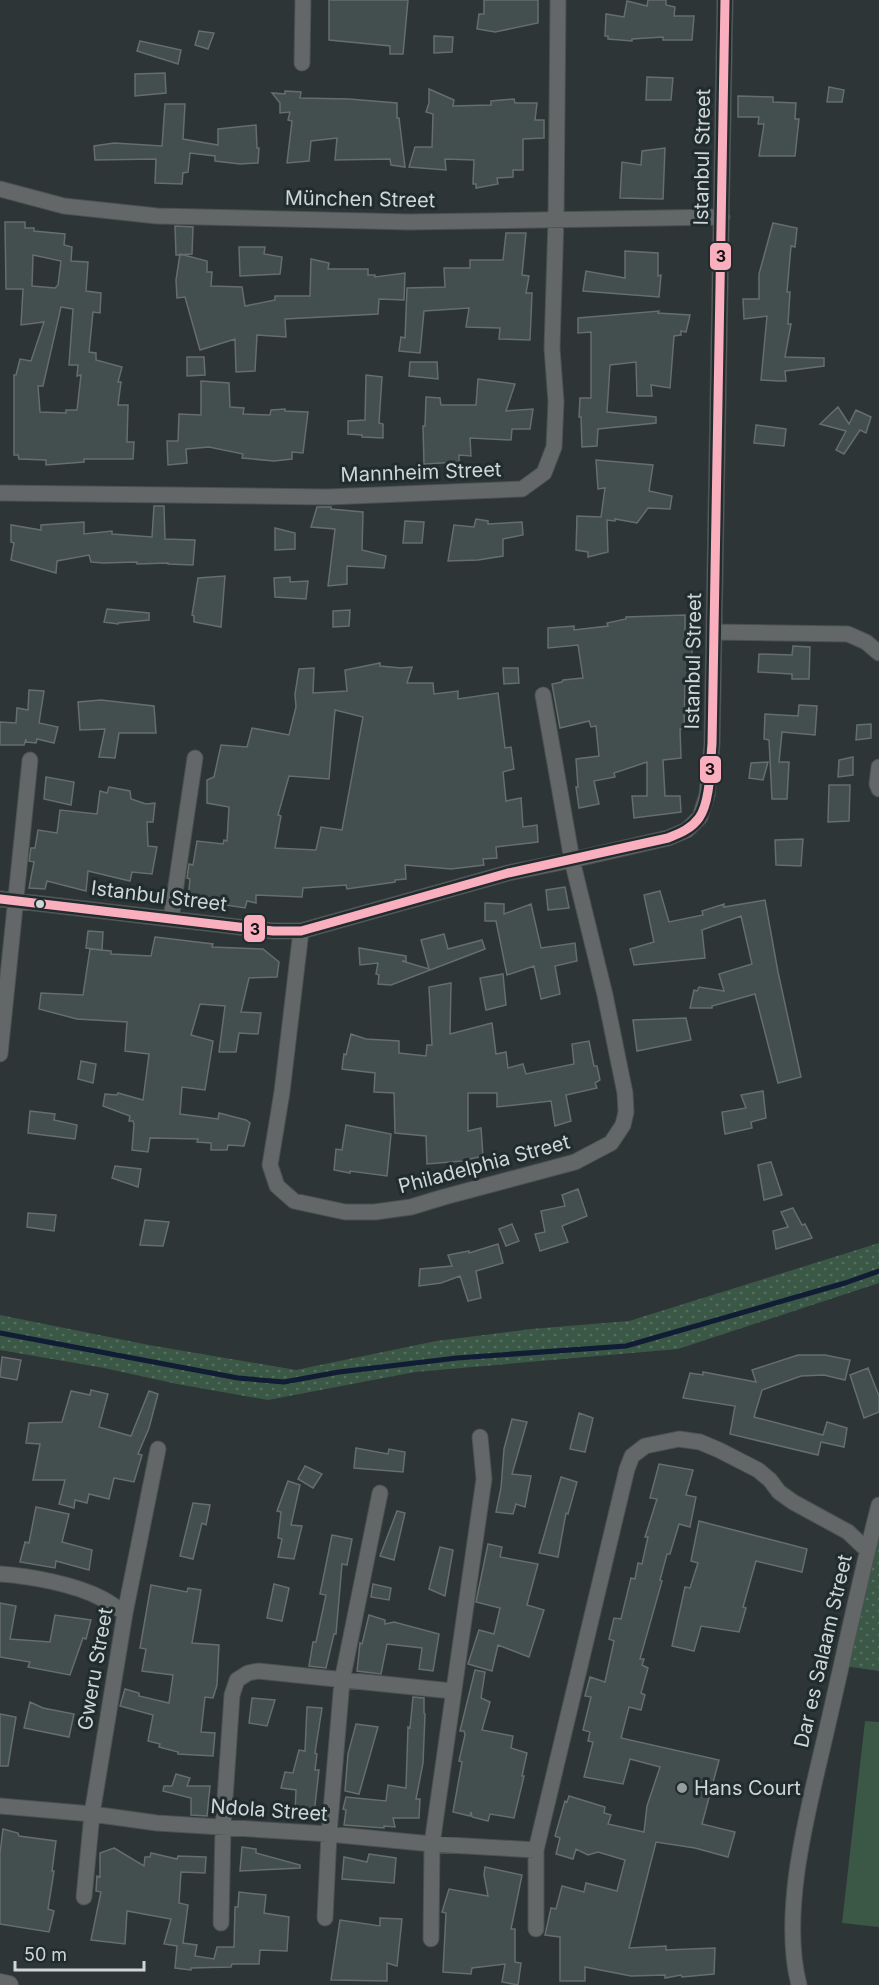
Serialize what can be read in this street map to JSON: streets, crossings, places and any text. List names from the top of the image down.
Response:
{
  "streets": {
    "street": [
      "Istanbul Street",
      "München Street",
      "Mannheim Street",
      "Philadelphia Street",
      "Dar es Salaam Street",
      "Gweru Street",
      "Ndola Street"
    ]
  },
  "crossings": [
    ["Istanbul Street", "München Street"],
    ["Istanbul Street", "Philadelphia Street"],
    ["München Street", "Mannheim Street"],
    ["Gweru Street", "Ndola Street"]
  ],
  "places": ["Hans Court"],
  "lines": ["transit line 3"],
  "scale_bar": "50 m"
}
